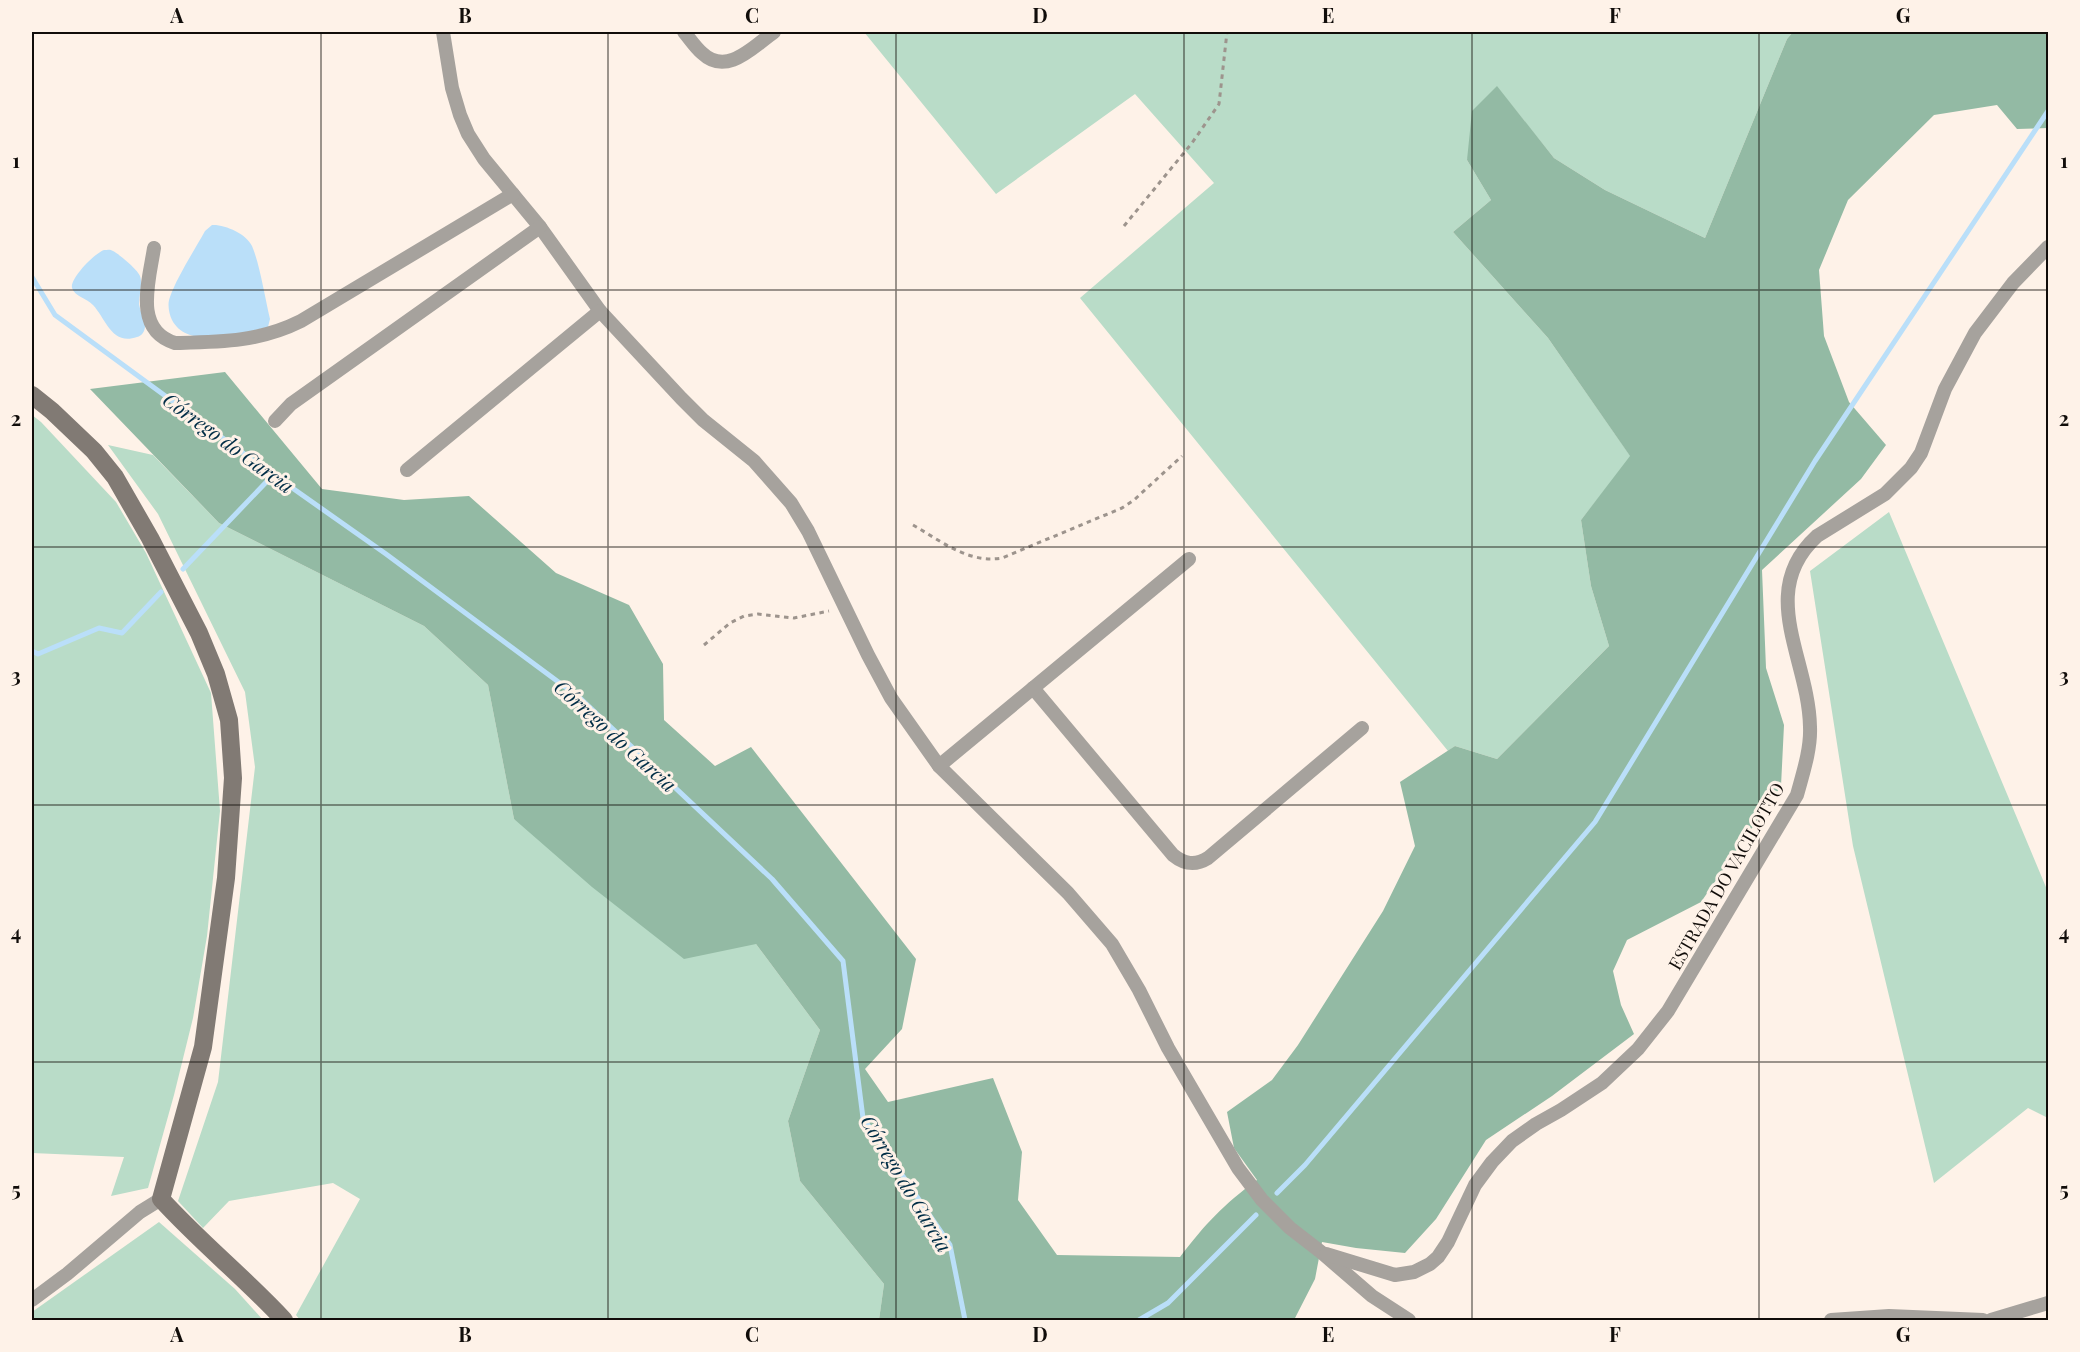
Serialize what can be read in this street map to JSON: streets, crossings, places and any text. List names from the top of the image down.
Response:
{
  "streets": {
    "street": ["ESTRADA DO VACILOTTO"]
  },
  "water": ["Córrego do Garcia"],
  "grid": {
    "columns": [
      "A",
      "B",
      "C",
      "D",
      "E",
      "F",
      "G"
    ],
    "rows": [
      "1",
      "2",
      "3",
      "4",
      "5"
    ]
  }
}
